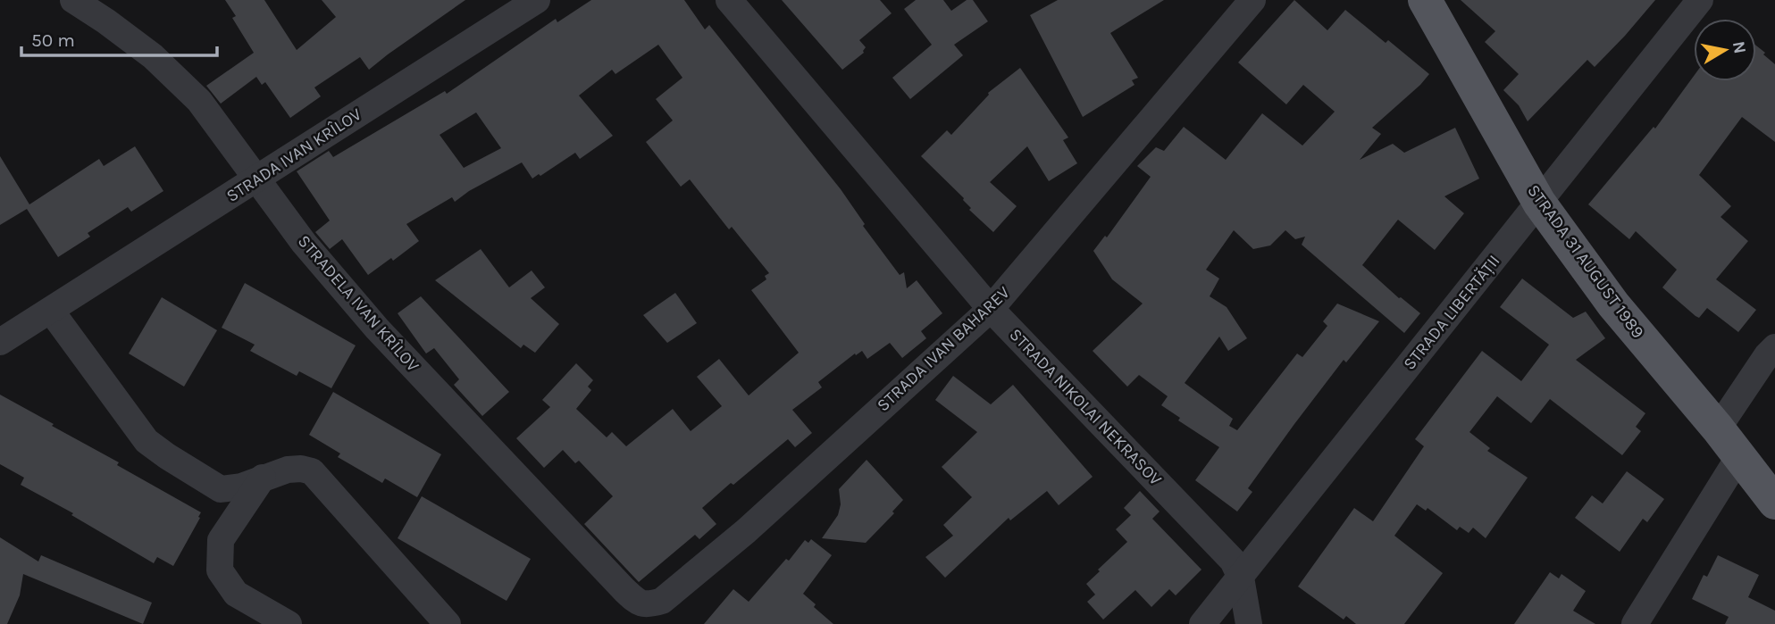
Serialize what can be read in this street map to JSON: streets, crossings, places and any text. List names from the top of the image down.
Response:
{
  "streets": {
    "main road": ["STRADA 31 AUGUST 1989"],
    "street": [
      "STRADA IVAN KRÎLOV",
      "STRADELA IVAN KRÎLOV",
      "STRADA LIBERTĂȚII",
      "STRADA IVAN BAHAREV",
      "STRADA NIKOLAI NEKRASOV"
    ]
  },
  "crossings": [
    ["STRADA IVAN KRÎLOV", "STRADELA IVAN KRÎLOV"],
    ["STRADA 31 AUGUST 1989", "STRADA LIBERTĂȚII"],
    ["STRADELA IVAN KRÎLOV", "STRADA IVAN BAHAREV"],
    ["STRADA LIBERTĂȚII", "STRADA NIKOLAI NEKRASOV"],
    ["STRADA IVAN BAHAREV", "STRADA NIKOLAI NEKRASOV"]
  ],
  "scale_bar": "50 m",
  "north": "right"
}
